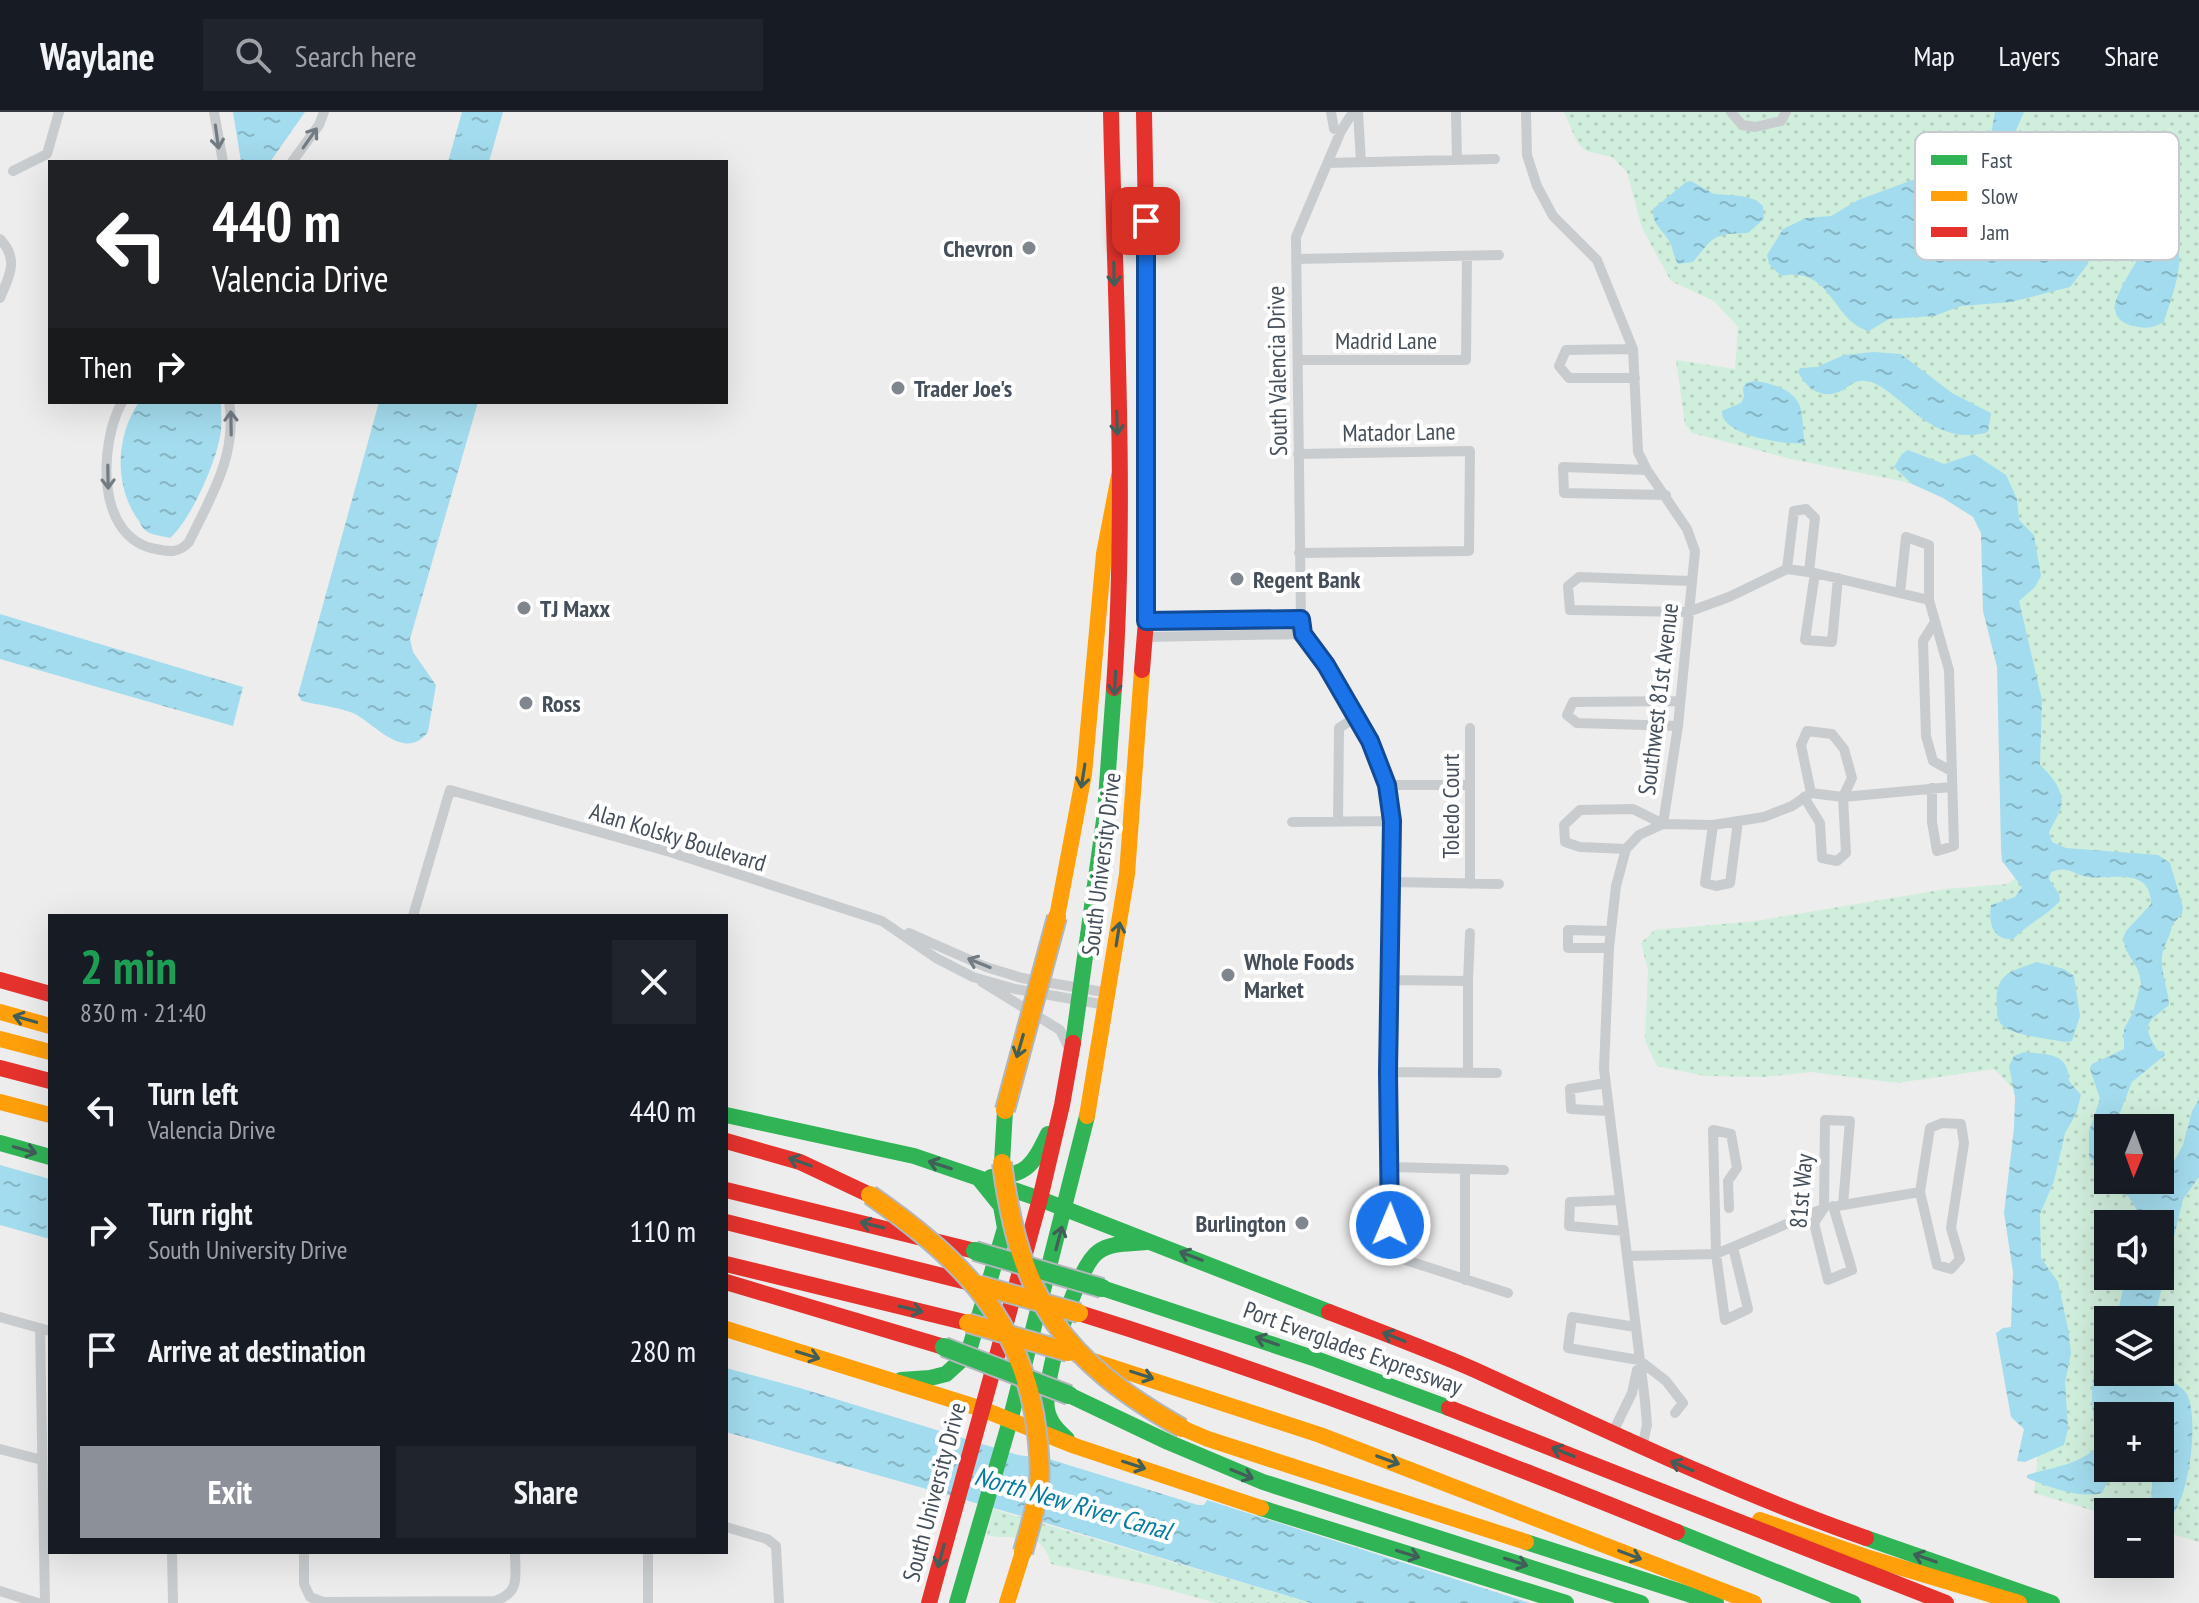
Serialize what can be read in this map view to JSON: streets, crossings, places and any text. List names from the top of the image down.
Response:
{
  "streets": {
    "main road": ["South University Drive", "Port Everglades Expressway"],
    "street": [
      "Madrid Lane",
      "South Valencia Drive",
      "Matador Lane",
      "Southwest 81st Avenue",
      "Toledo Court",
      "Alan Kolsky Boulevard",
      "81st Way"
    ]
  },
  "crossings": [
    ["Madrid Lane", "South Valencia Drive"],
    ["South Valencia Drive", "Matador Lane"],
    ["Alan Kolsky Boulevard", "South University Drive"]
  ],
  "water": ["North New River Canal"],
  "places": [
    "Chevron",
    "Trader Joe's",
    "Regent Bank",
    "TJ Maxx",
    "Ross",
    "Whole Foods Market",
    "Burlington"
  ],
  "legend": ["Fast", "Slow", "Jam"],
  "north": "bottom",
  "page": {
    "header": "Waylane",
    "search": "Search here",
    "nav": ["Map", "Layers", "Share"],
    "turn": ["440 m", "Valencia Drive"],
    "then": "Then",
    "heading": ["2 min", "830 m · 21:40"],
    "list": [
      {
        "name": "Turn left",
        "note": "Valencia Drive",
        "value": "440 m"
      },
      {
        "name": "Turn right",
        "note": "South University Drive",
        "value": "110 m"
      },
      {
        "name": "Arrive at destination",
        "value": "280 m"
      }
    ],
    "map_buttons": ["+", "−"],
    "buttons": ["Exit", "Share"]
  }
}
